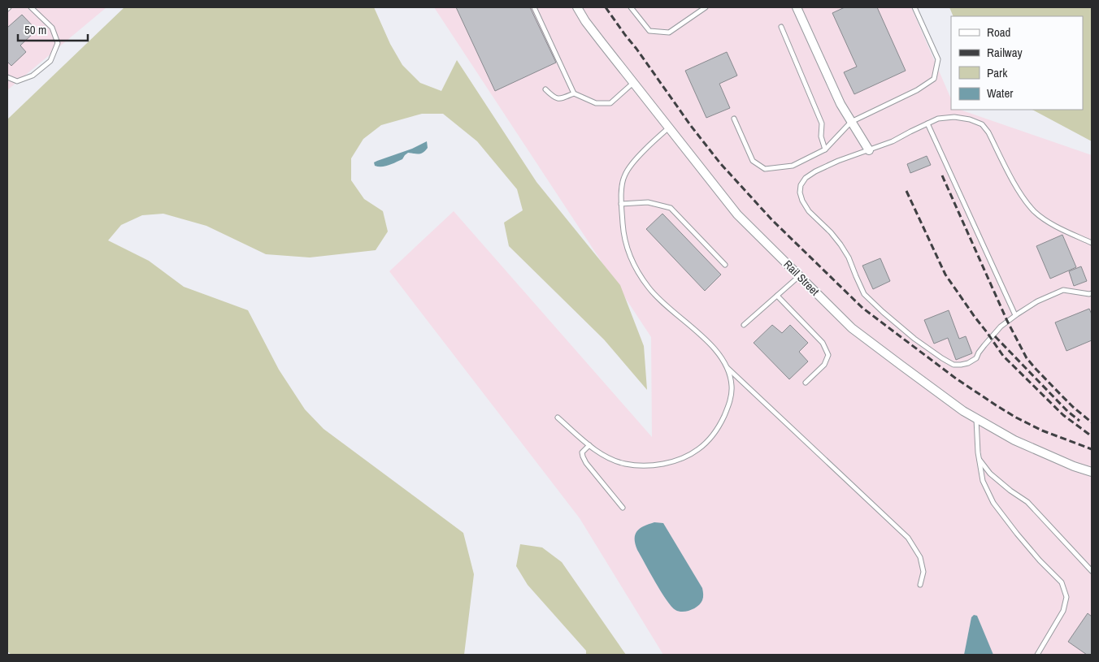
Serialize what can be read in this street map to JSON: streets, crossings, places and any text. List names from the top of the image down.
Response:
{
  "streets": {
    "street": ["Rail Street"]
  },
  "legend": [
    "Road",
    "Railway",
    "Park",
    "Water"
  ],
  "scale_bar": "50 m"
}
